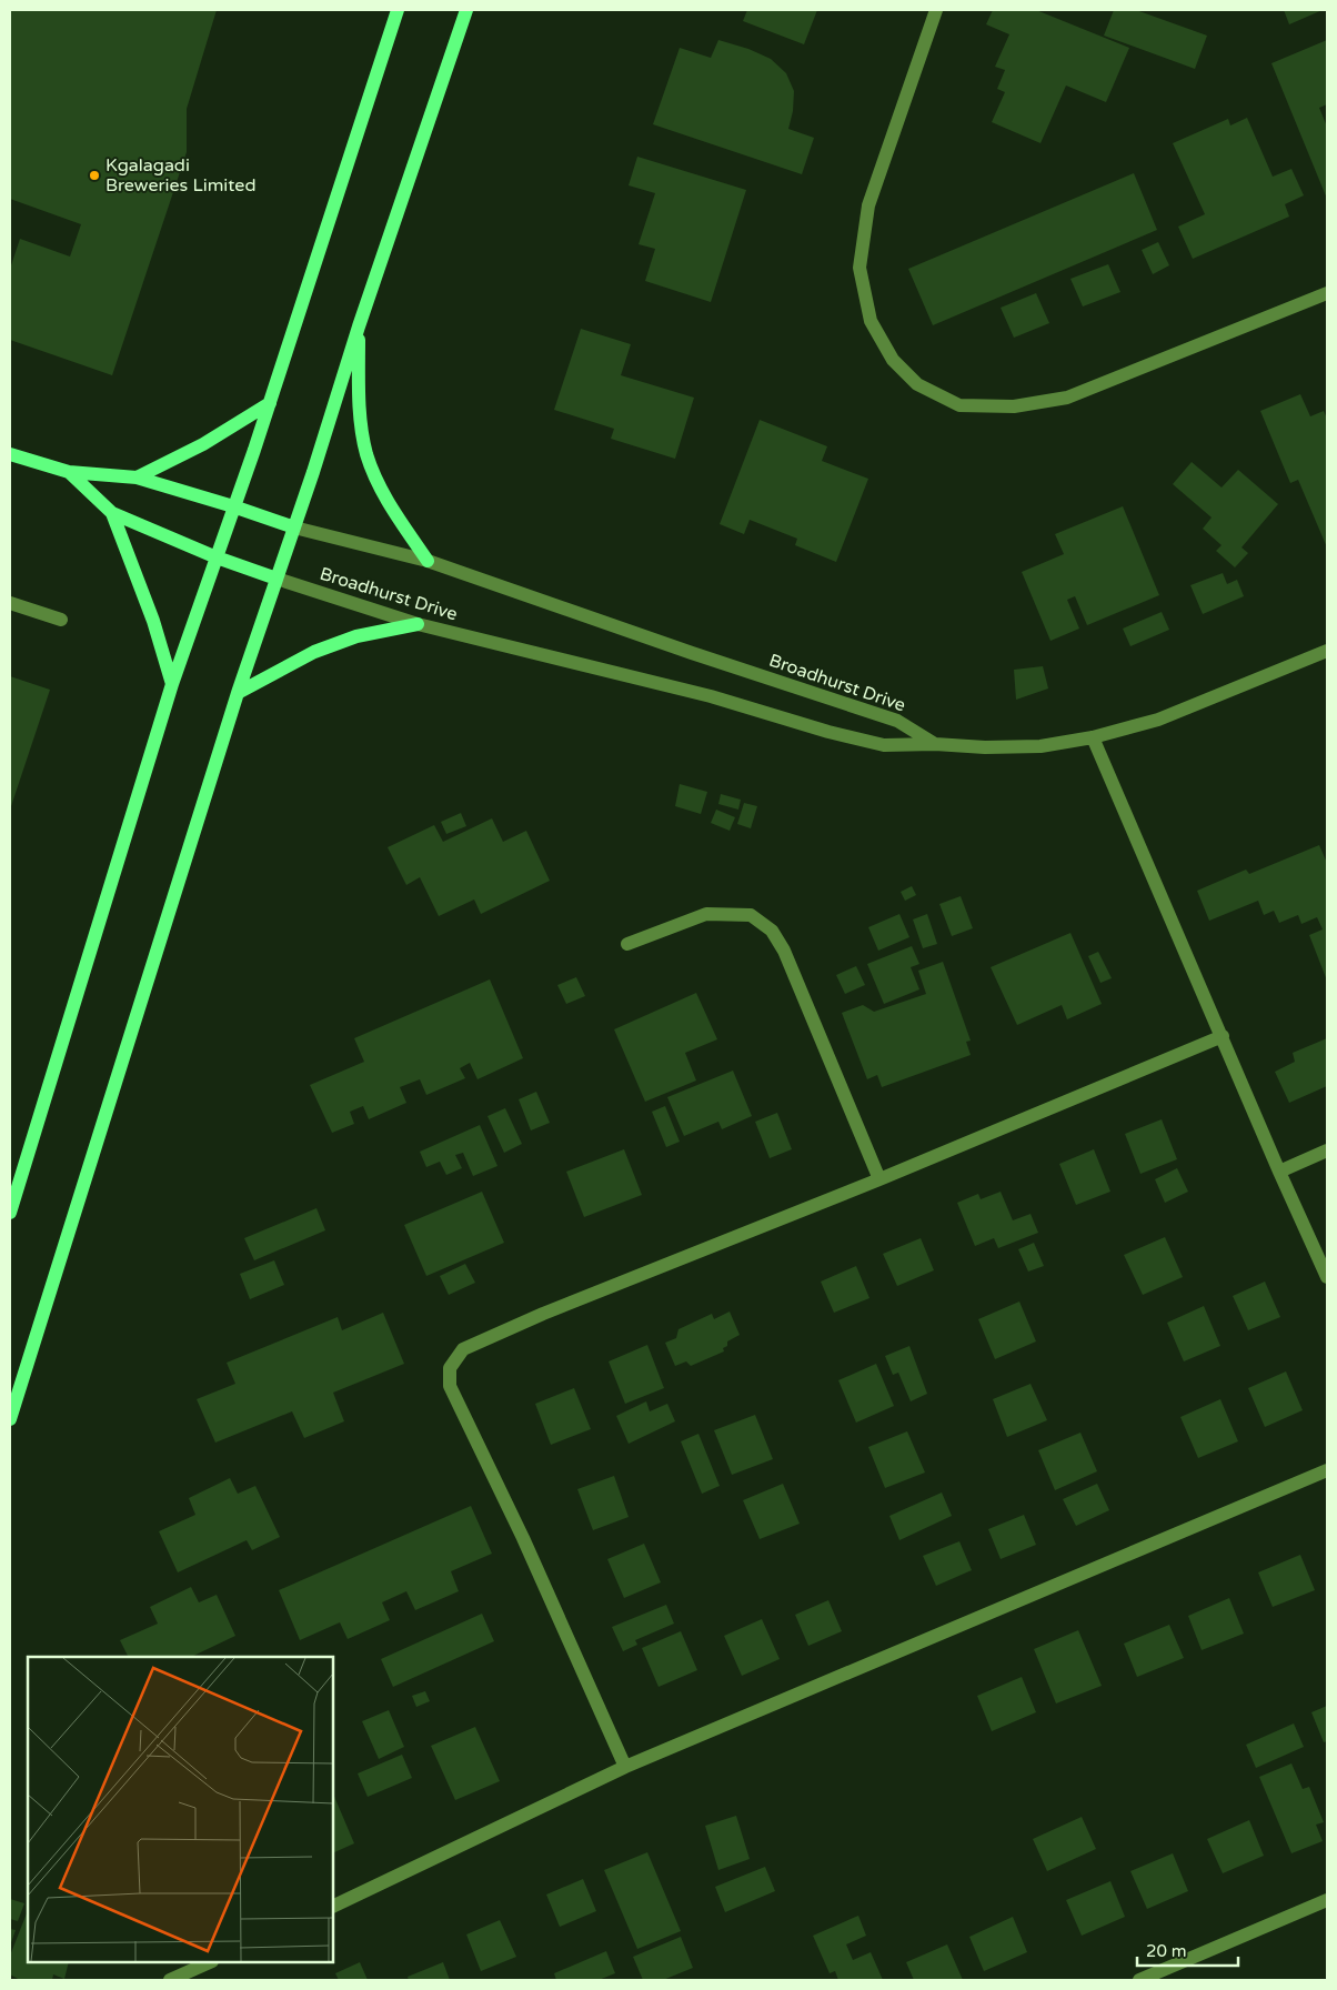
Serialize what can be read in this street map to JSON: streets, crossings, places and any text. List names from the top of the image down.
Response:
{
  "streets": {
    "main road": ["Broadhurst Drive"]
  },
  "places": ["Kgalagadi Breweries Limited"],
  "scale_bar": "20 m"
}
